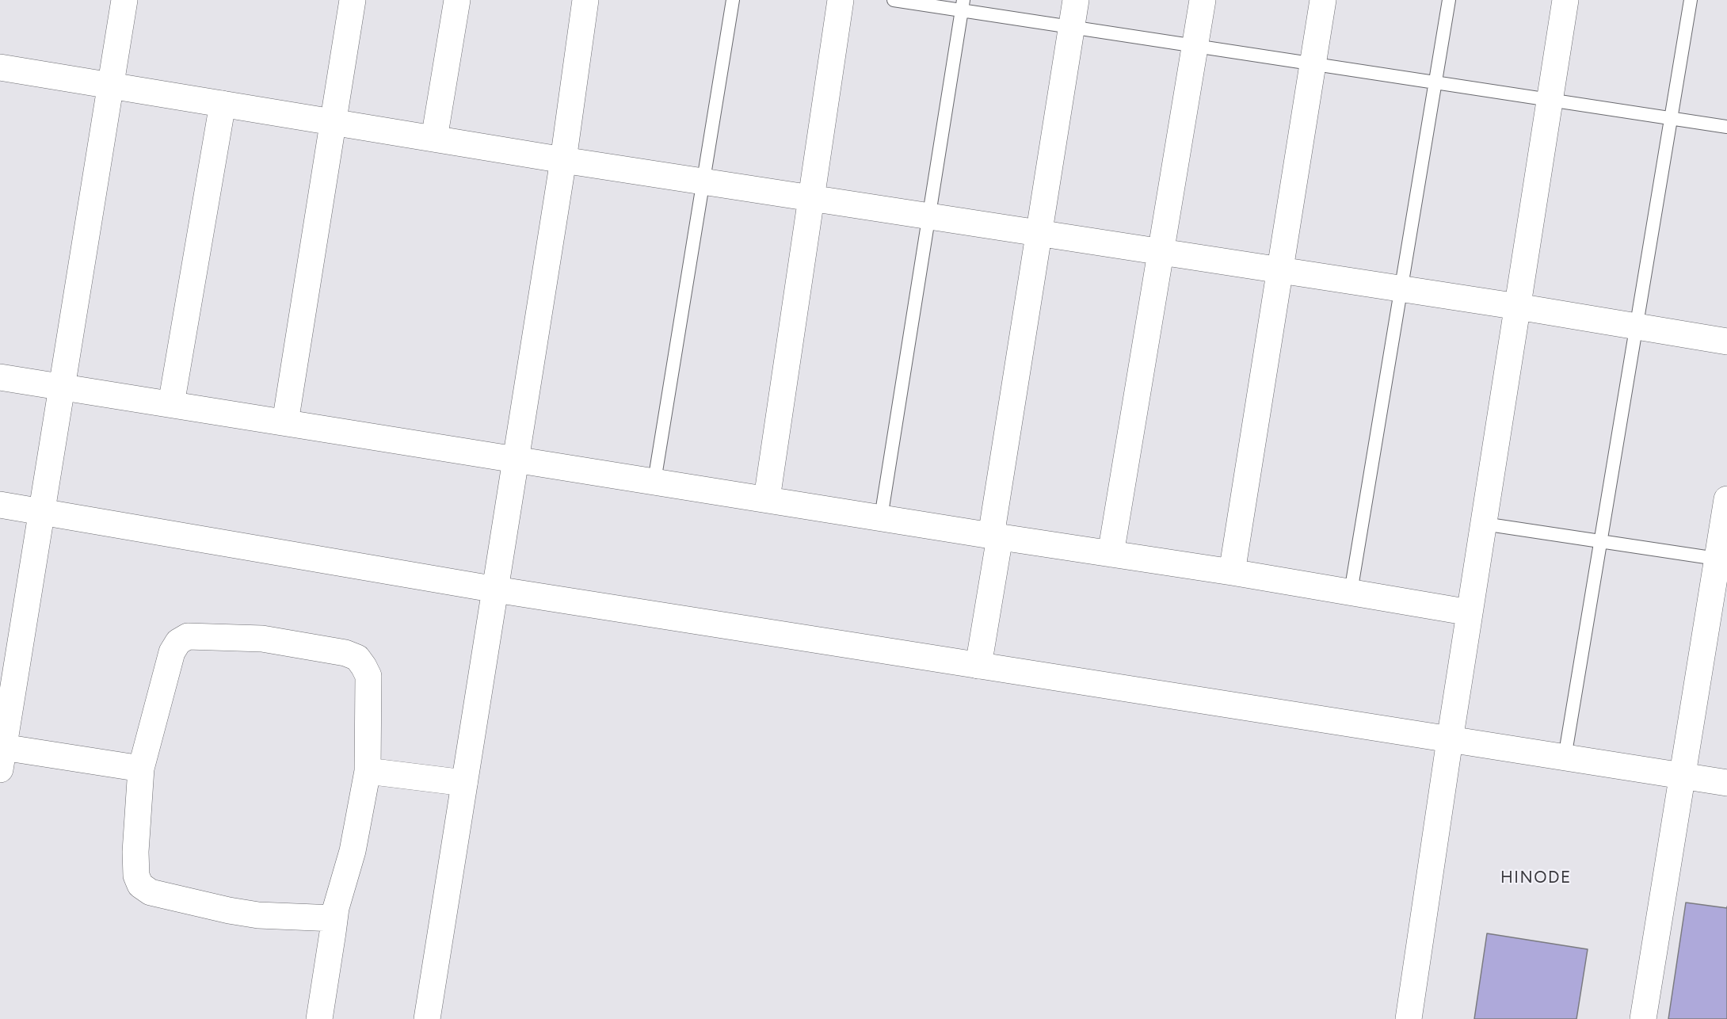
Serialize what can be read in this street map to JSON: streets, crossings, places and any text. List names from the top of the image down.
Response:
{
  "districts": ["HINODE"]
}
